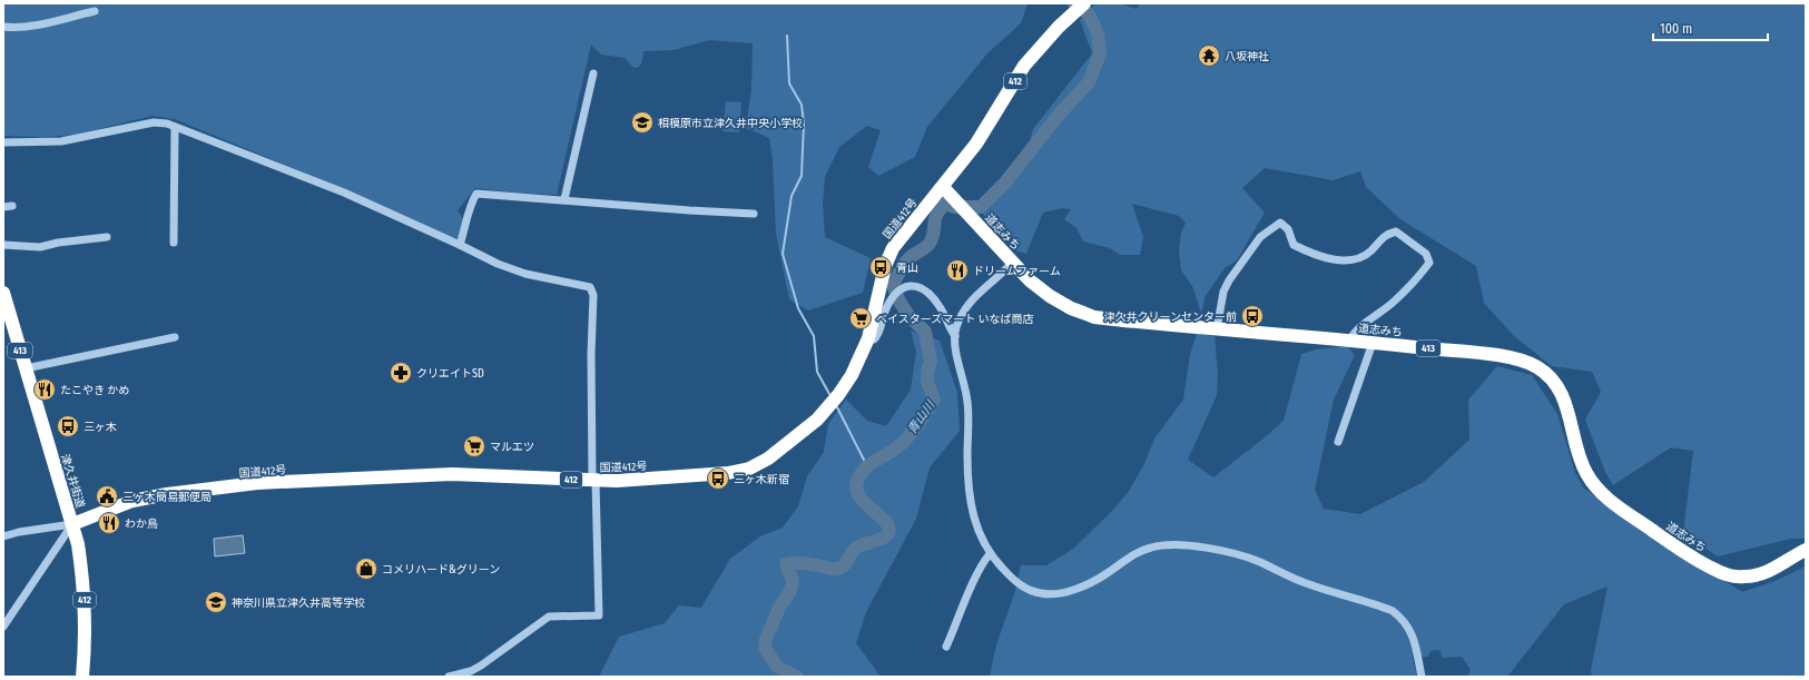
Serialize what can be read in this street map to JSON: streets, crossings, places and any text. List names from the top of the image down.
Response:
{
  "streets": {
    "highway": [
      "412",
      "国道412号",
      "道志みち",
      "413",
      "津久井街道"
    ]
  },
  "crossings": [
    ["412", "国道412号"],
    ["412", "津久井街道"],
    ["国道412号", "道志みち"],
    ["国道412号", "津久井街道"]
  ],
  "water": ["青山川"],
  "places": {
    "temple": ["八坂神社"],
    "school or university": ["相模原市立津久井中央小学校", "神奈川県立津久井高等学校"],
    "bus stop": [
      "青山",
      "津久井クリーンセンター前",
      "三ヶ木",
      "三ヶ木新宿"
    ],
    "restaurant": ["ドリームファーム", "たこやき かめ", "わか鳥"],
    "supermarket": ["ベイスターズマート いなば商店", "マルエツ"],
    "pharmacy": ["クリエイトSD"],
    "public building": ["三ヶ木簡易郵便局"],
    "shop": ["コメリハード&グリーン"]
  },
  "scale_bar": "100 m"
}
